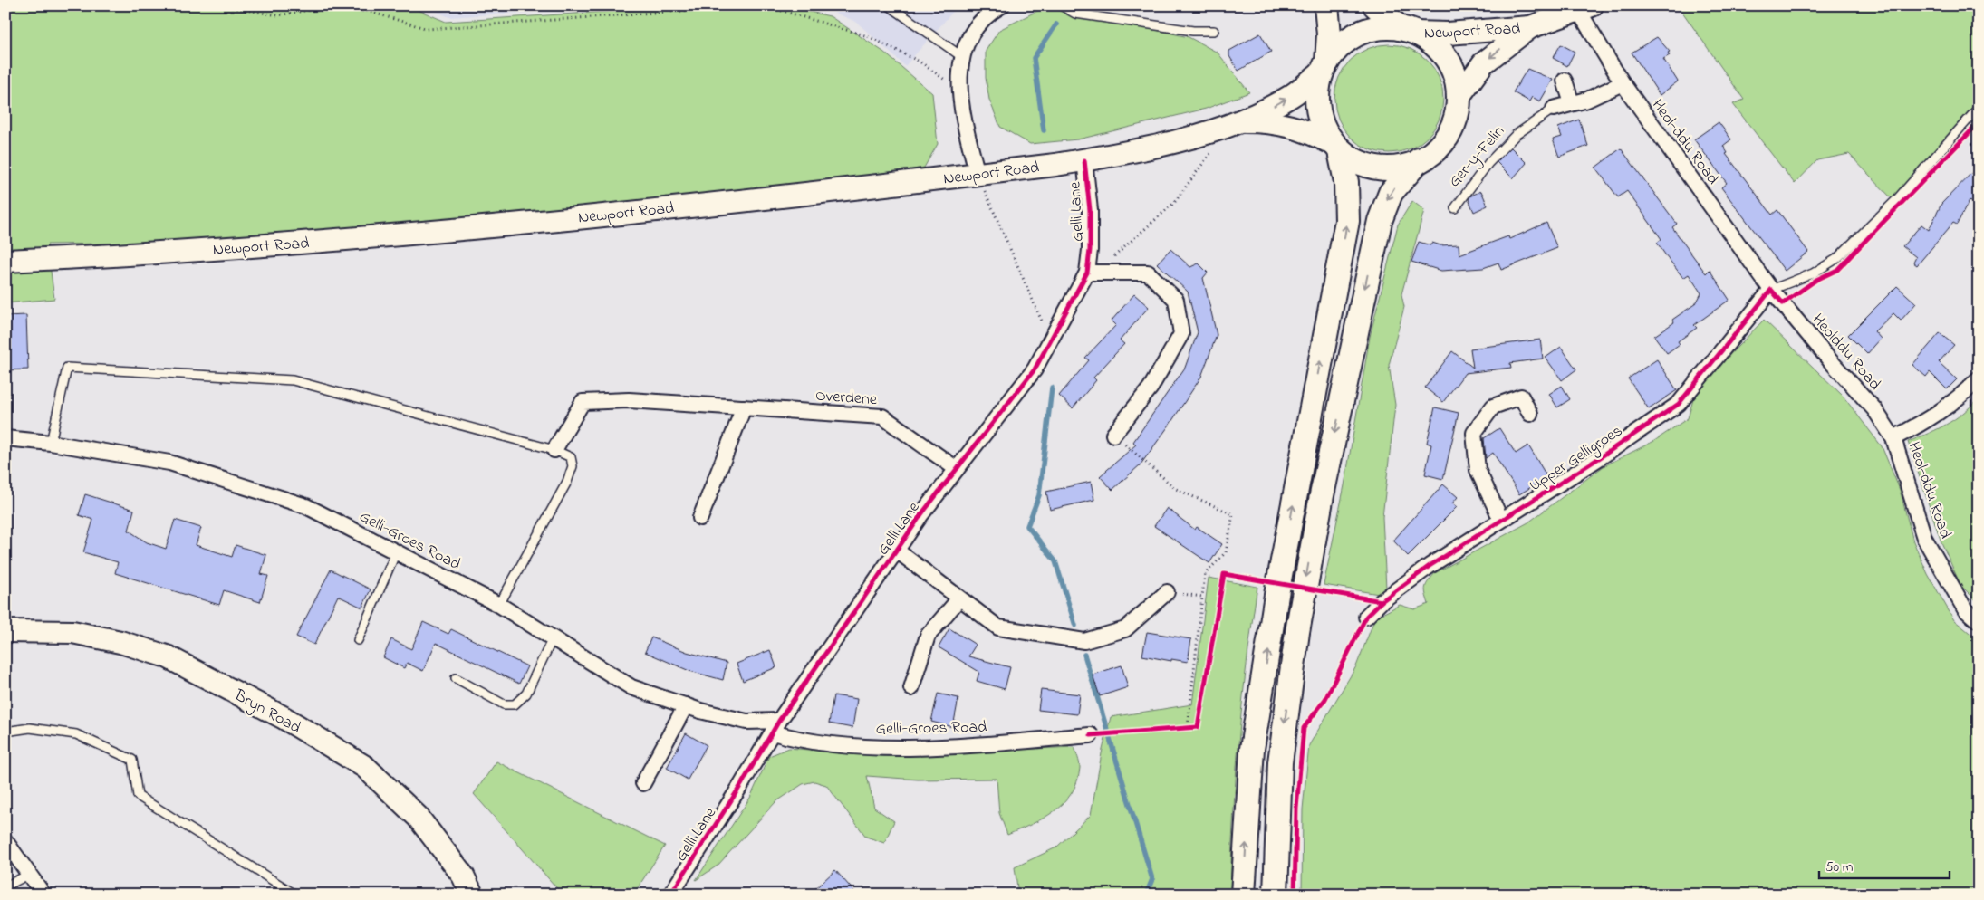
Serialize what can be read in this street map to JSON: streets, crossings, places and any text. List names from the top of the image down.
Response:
{
  "streets": {
    "main road": ["Newport Road", "Bryn Road"],
    "street": [
      "Heol-ddu Road",
      "Ger-y-Felin",
      "Gelli Lane",
      "Heolddu Road",
      "Overdene",
      "Upper Gelligroes",
      "Gelli-Groes Road"
    ]
  },
  "crossings": [
    ["Newport Road", "Heol-ddu Road"],
    ["Newport Road", "Gelli Lane"],
    ["Heol-ddu Road", "Ger-y-Felin"],
    ["Heol-ddu Road", "Heolddu Road"],
    ["Heol-ddu Road", "Upper Gelligroes"],
    ["Gelli Lane", "Overdene"],
    ["Gelli Lane", "Gelli-Groes Road"],
    ["Heolddu Road", "Upper Gelligroes"]
  ],
  "scale_bar": "50 m"
}
